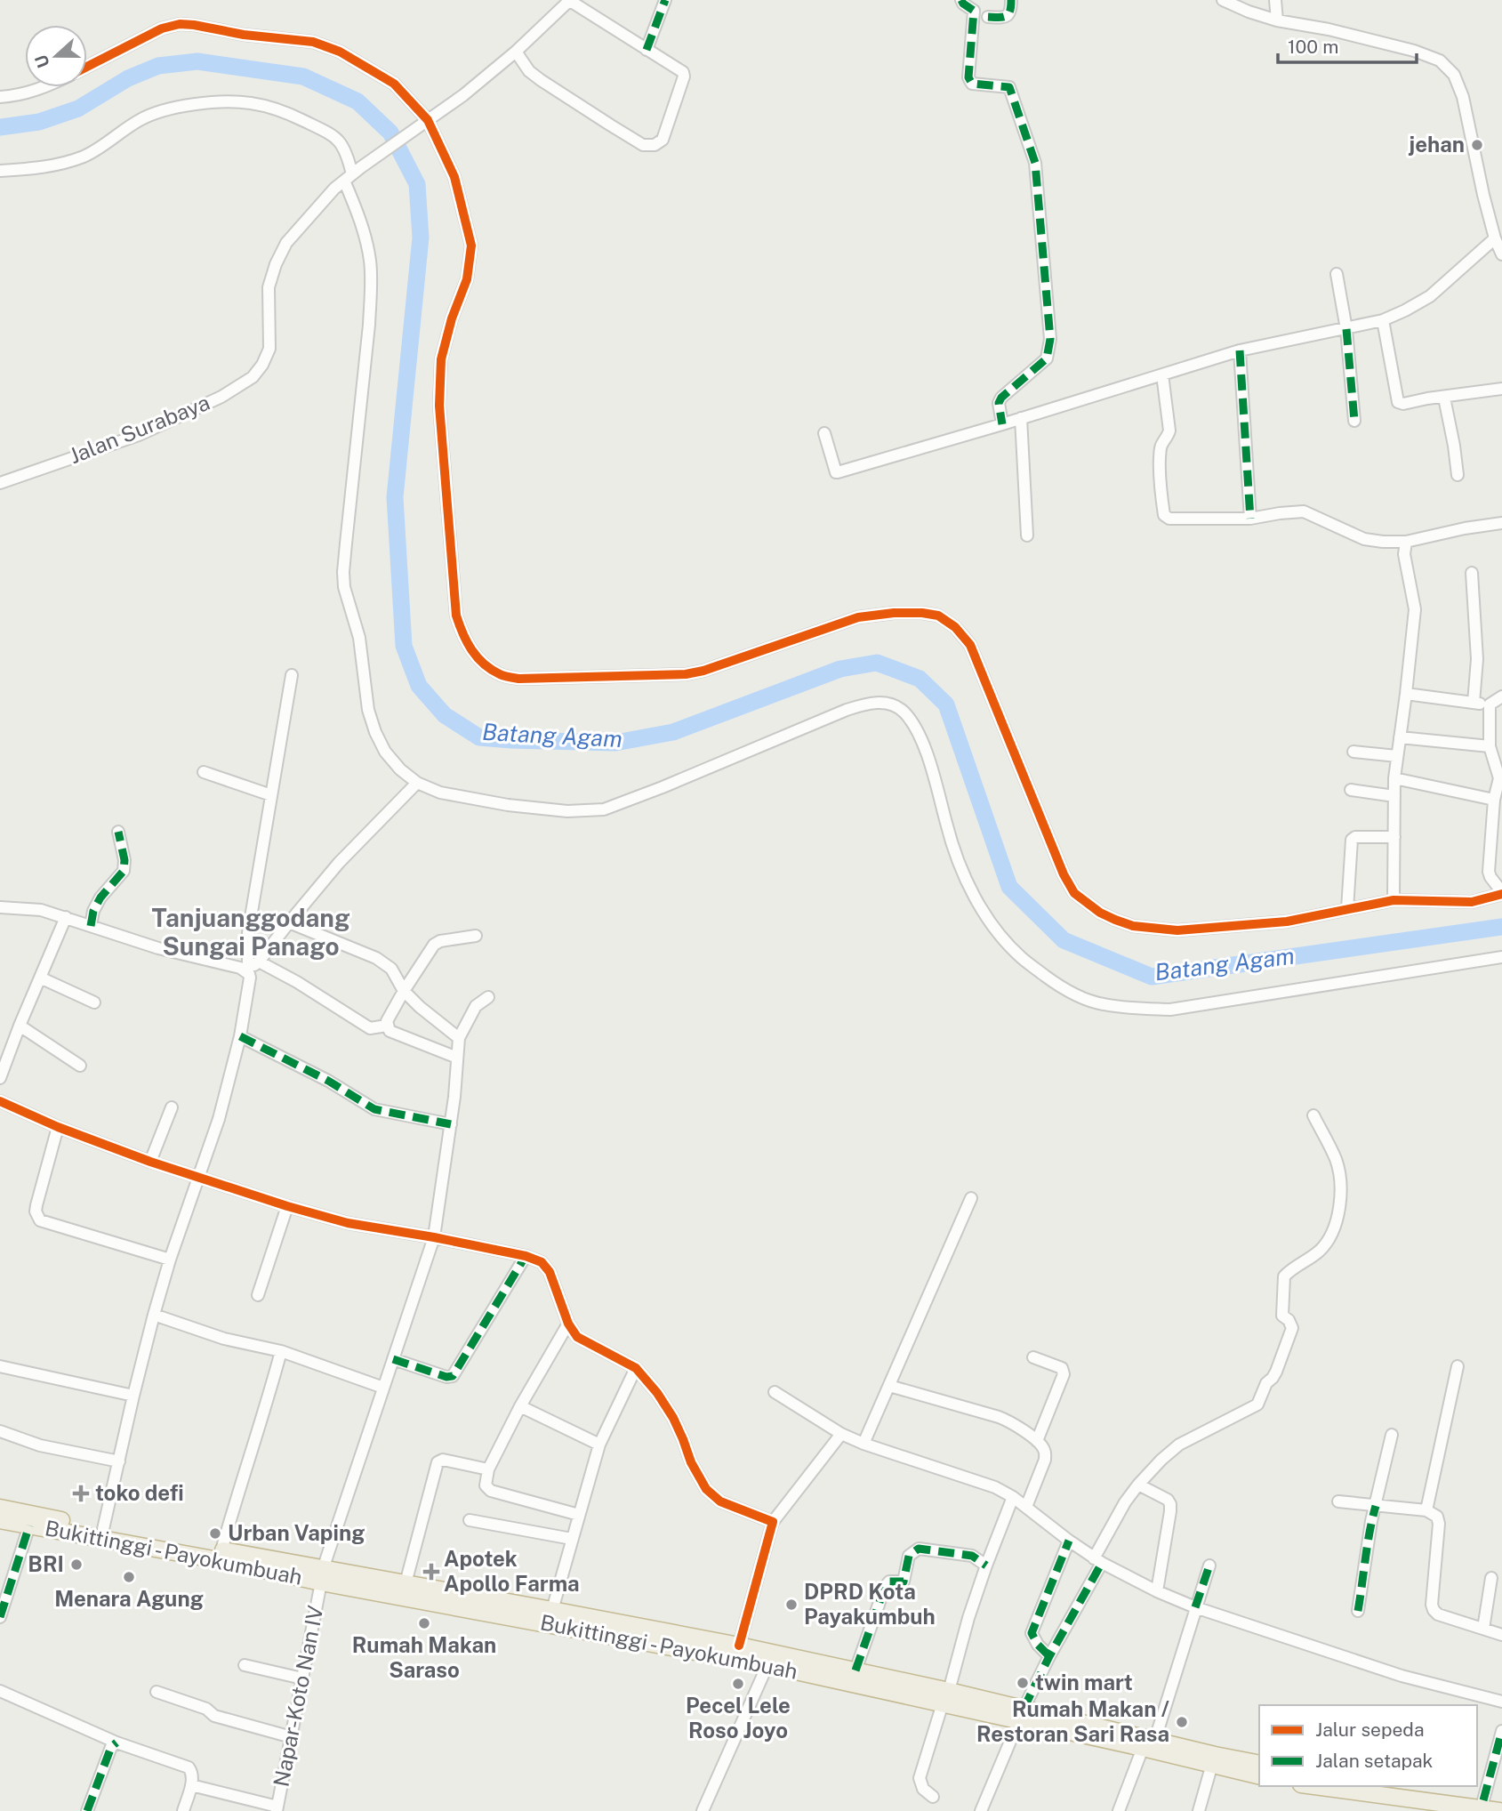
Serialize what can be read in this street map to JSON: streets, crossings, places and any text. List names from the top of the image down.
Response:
{
  "streets": {
    "highway": ["Bukittinggi - Payokumbuah"],
    "street": ["Jalan Surabaya", "Napar-Koto Nan IV"]
  },
  "crossings": [
    ["Bukittinggi - Payokumbuah", "Napar-Koto Nan IV"]
  ],
  "districts": ["Tanjuanggodang Sungai Panago"],
  "water": ["Batang Agam"],
  "places": {
    "other": [
      "jehan",
      "Urban Vaping",
      "BRI",
      "Menara Agung",
      "DPRD Kota Payakumbuh",
      "Rumah Makan Saraso",
      "twin mart",
      "Pecel Lele Roso Joyo",
      "Rumah Makan / Restoran Sari Rasa"
    ],
    "health": ["toko defi", "Apotek Apollo Farma"]
  },
  "legend": ["Jalur sepeda", "Jalan setapak"],
  "scale_bar": "100 m",
  "north": "left"
}
